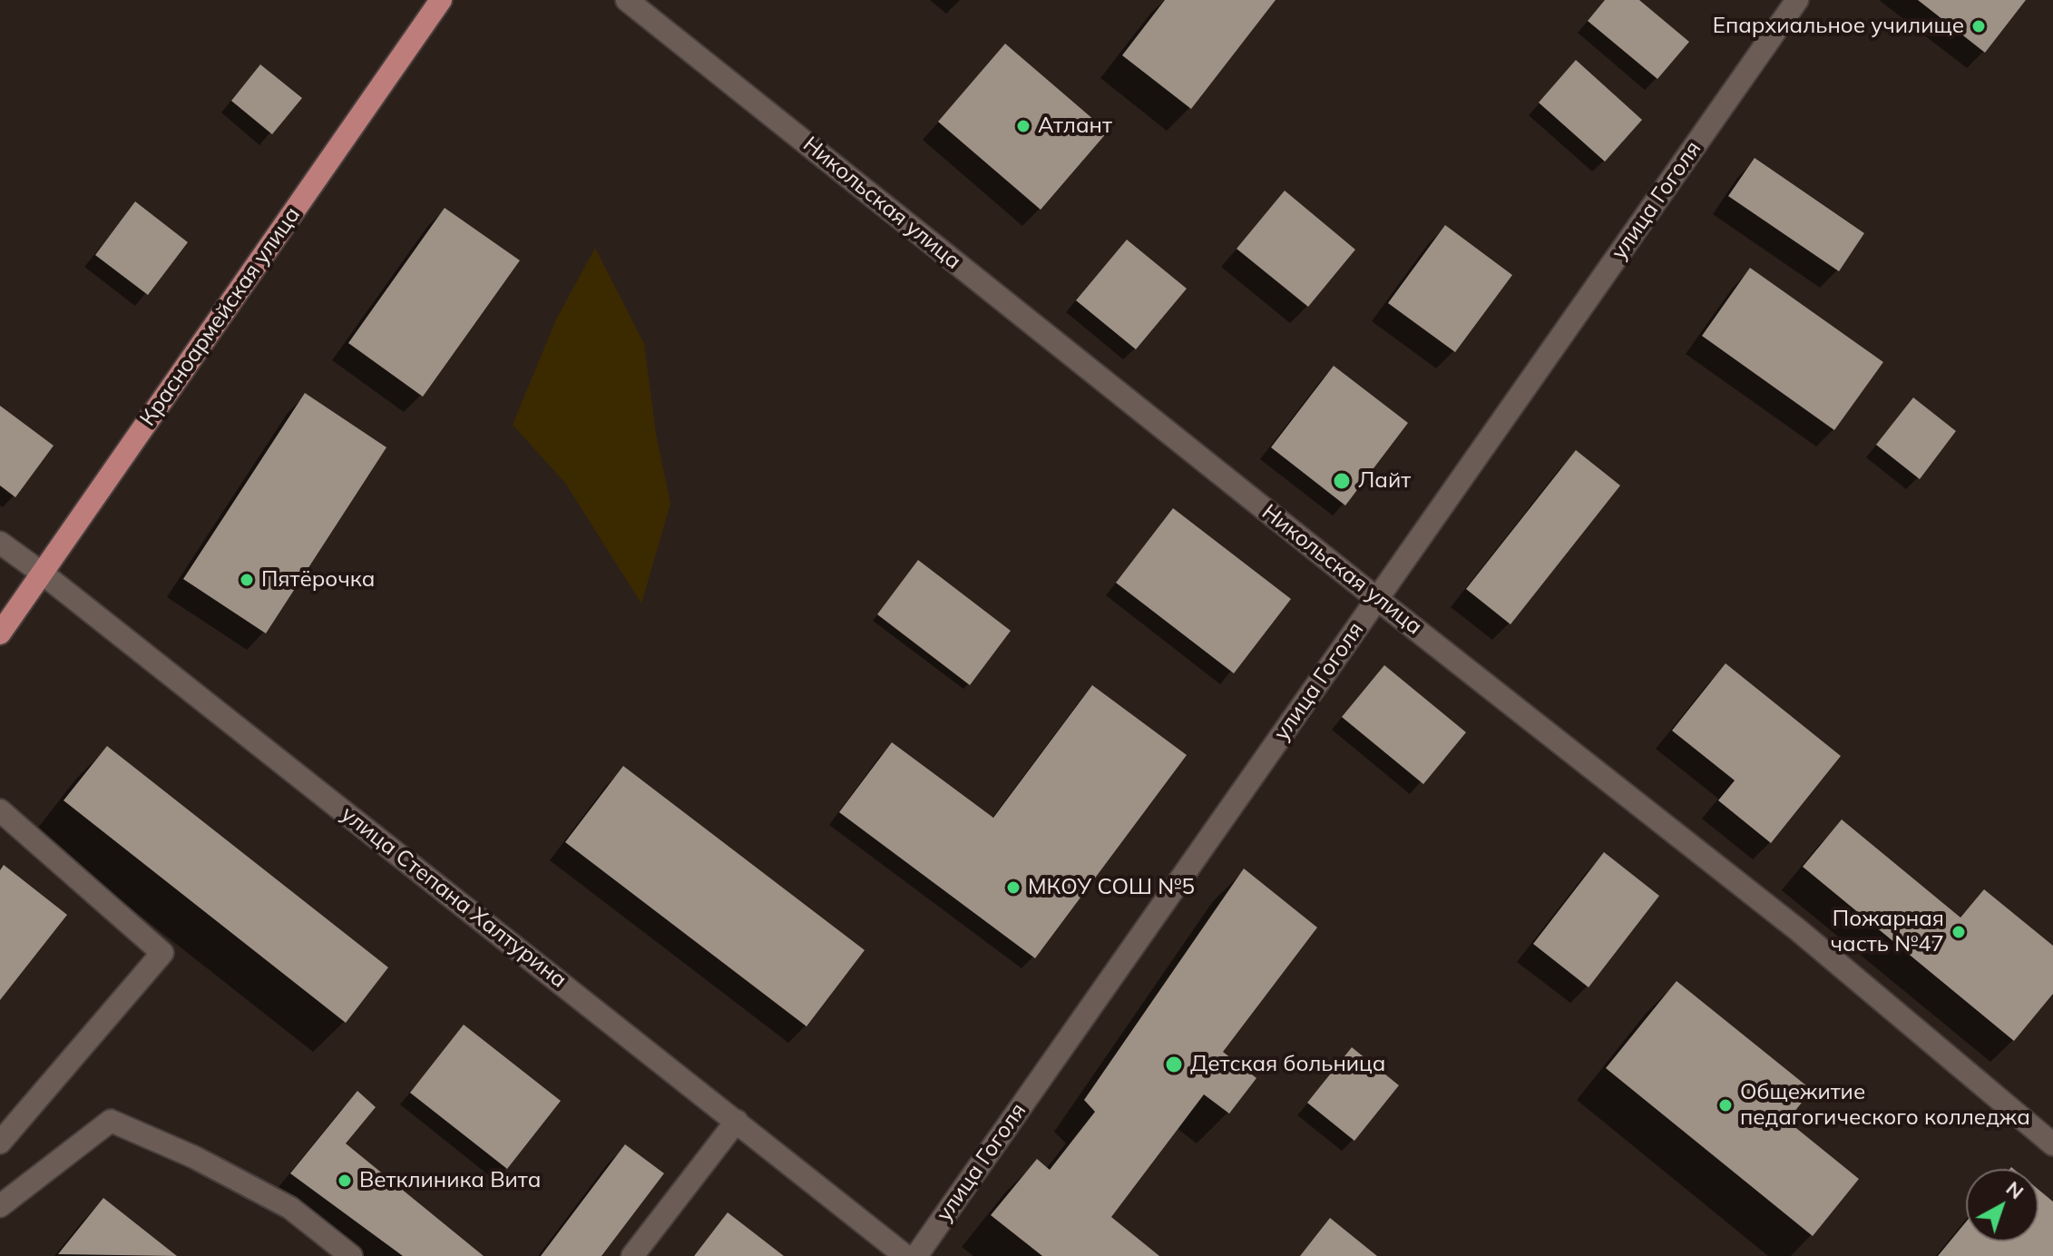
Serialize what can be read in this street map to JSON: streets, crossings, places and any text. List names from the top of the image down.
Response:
{
  "streets": {
    "main road": ["Красноармейская улица"],
    "street": ["улица Гоголя", "Никольская улица", "улица Степана Халтурина"]
  },
  "crossings": [
    ["улица Гоголя", "Никольская улица"],
    ["Красноармейская улица", "улица Степана Халтурина"]
  ],
  "places": [
    "Епархиальное училище",
    "Атлант",
    "Лайт",
    "Пятёрочка",
    "МКОУ СОШ №5",
    "Пожарная часть №47",
    "Детская больница",
    "Общежитие педагогического колледжа",
    "Ветклиника Вита"
  ],
  "north": "top right"
}
